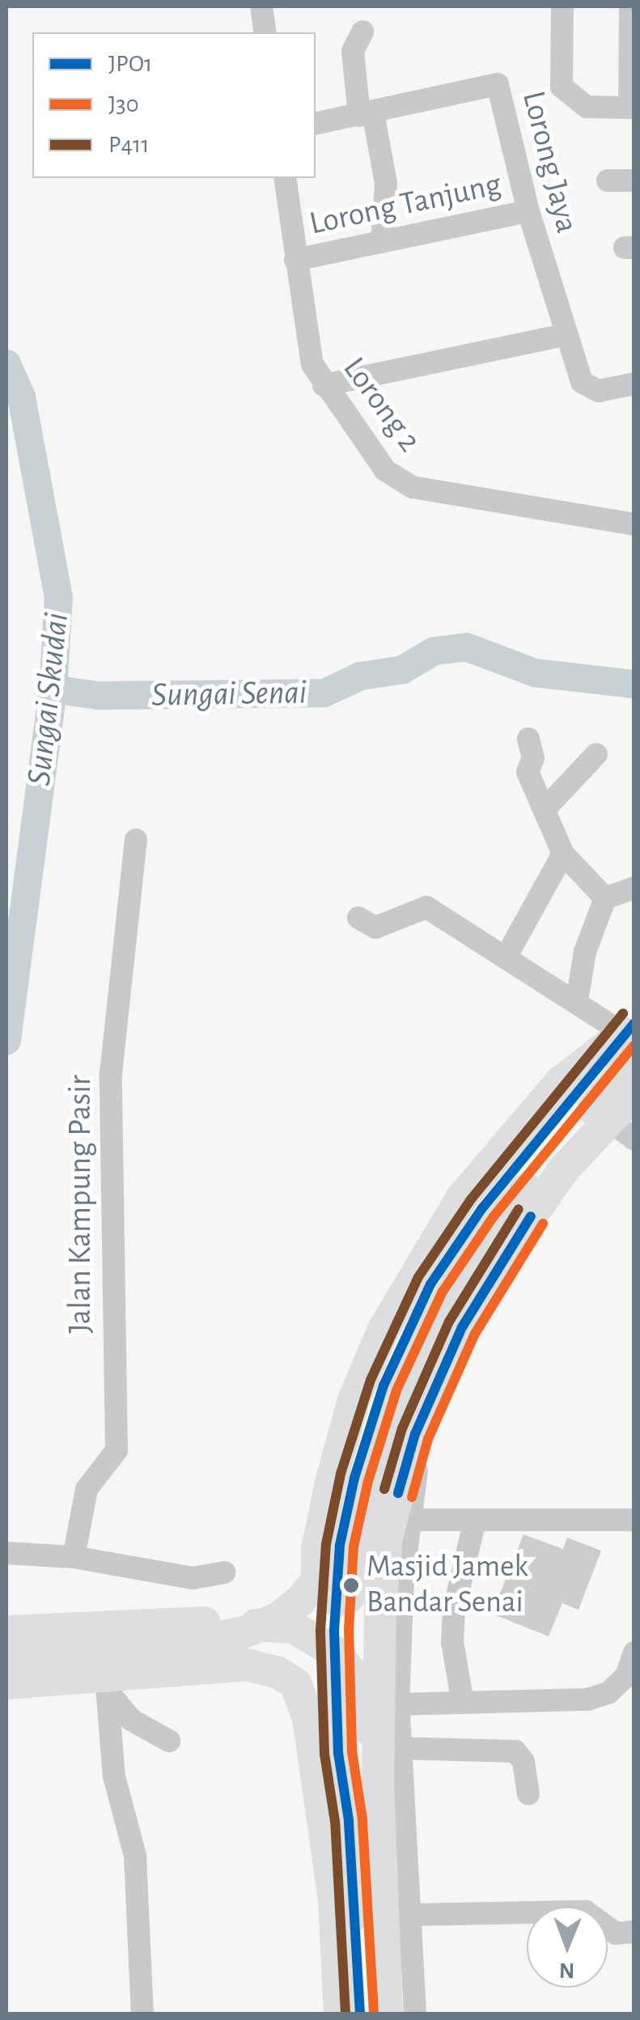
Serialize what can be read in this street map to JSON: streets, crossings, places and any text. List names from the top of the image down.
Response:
{
  "streets": {
    "street": [
      "Lorong Jaya",
      "Lorong Tanjung",
      "Lorong 2",
      "Jalan Kampung Pasir"
    ]
  },
  "crossings": [
    ["Lorong Jaya", "Lorong Tanjung"],
    ["Lorong Tanjung", "Lorong 2"]
  ],
  "water": ["Sungai Senai", "Sungai Skudai"],
  "places": ["Masjid Jamek Bandar Senai"],
  "lines": ["transit line P411", "transit line JPO1", "transit line J30"],
  "legend": ["JPO1", "J30", "P411"],
  "north": "bottom"
}
